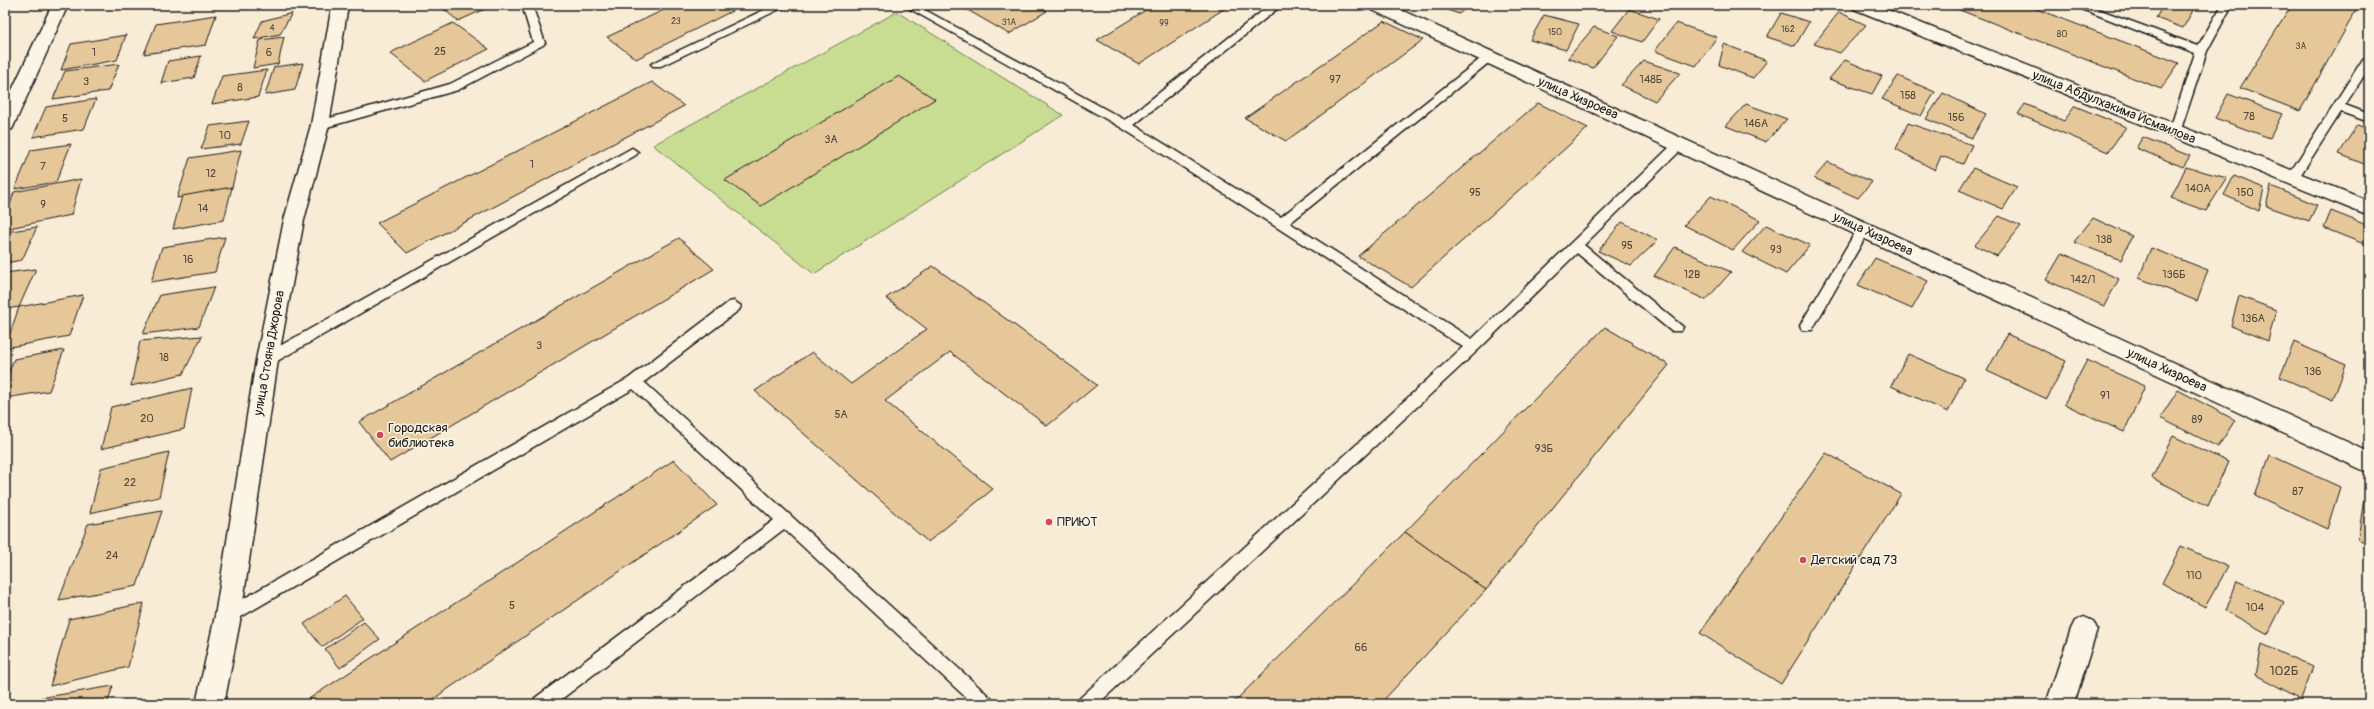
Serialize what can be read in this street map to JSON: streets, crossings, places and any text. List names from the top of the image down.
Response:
{
  "streets": {
    "street": ["улица Хизроева", "улица Абдулхакима Исмаилова", "улица Стояна Джорова"]
  },
  "places": ["Городская библиотека", "ПРИЮТ", "Детский сад 73"],
  "house_numbers": [
    "23",
    "31А",
    "99",
    "4",
    "162",
    "150",
    "80",
    "3А",
    "25",
    "1",
    "6",
    "97",
    "148Б",
    "3",
    "8",
    "158",
    "78",
    "156",
    "5",
    "146А",
    "10",
    "3А",
    "1",
    "7",
    "12",
    "140А",
    "95",
    "150",
    "9",
    "14",
    "138",
    "95",
    "93",
    "16",
    "12В",
    "136Б",
    "142/1",
    "136А",
    "3",
    "18",
    "136",
    "91",
    "5А",
    "20",
    "89",
    "93Б",
    "22",
    "87",
    "24",
    "110",
    "5",
    "104",
    "66",
    "102Б"
  ]
}
